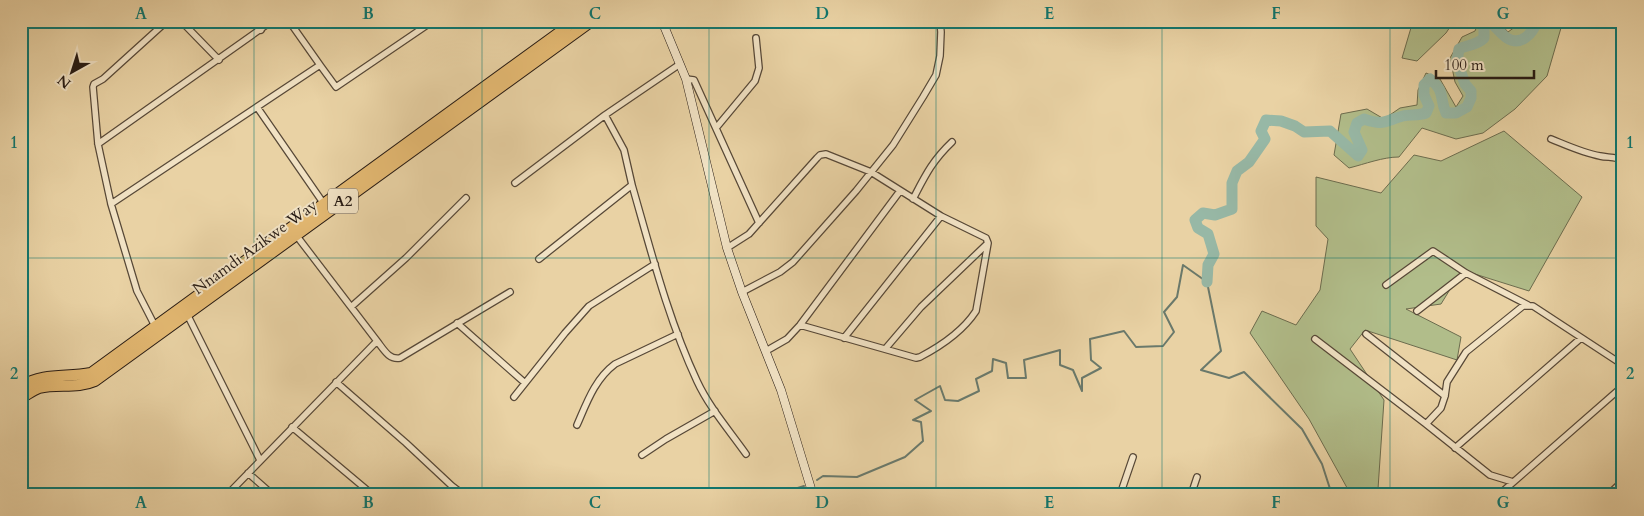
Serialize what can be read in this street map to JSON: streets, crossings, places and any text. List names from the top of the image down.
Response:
{
  "streets": {
    "highway": ["A2", "Nnamdi Azikwe Way"]
  },
  "scale_bar": "100 m",
  "north": "bottom left",
  "grid": {
    "columns": [
      "A",
      "B",
      "C",
      "D",
      "E",
      "F",
      "G"
    ],
    "rows": ["1", "2"]
  }
}
